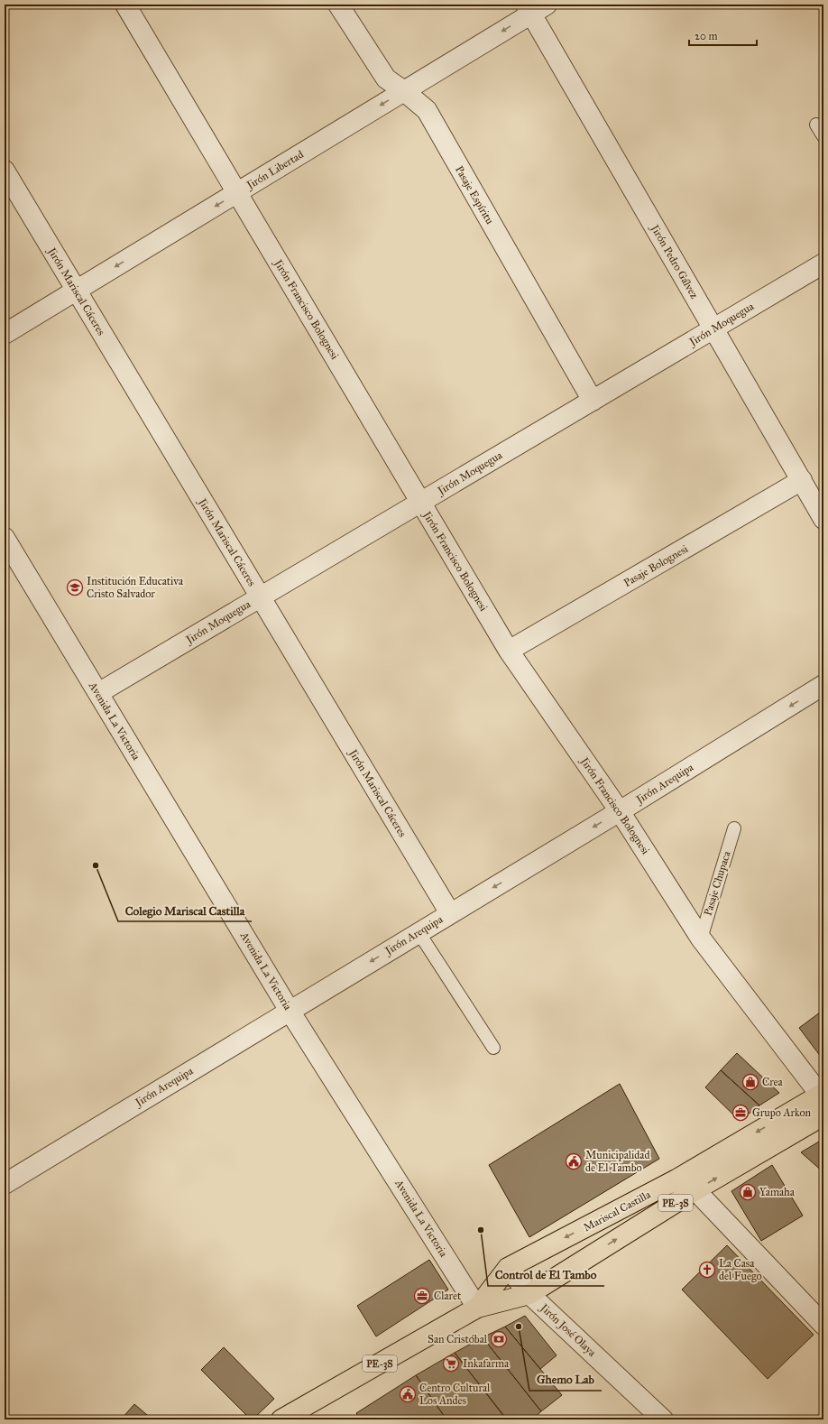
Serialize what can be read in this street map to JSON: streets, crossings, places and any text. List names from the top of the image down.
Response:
{
  "streets": {
    "highway": ["PE-3S", "Mariscal Castilla"],
    "street": [
      "Jirón Libertad",
      "Pasaje Espíritu",
      "Jirón Pedro Gálvez",
      "Jirón Mariscal Cáceres",
      "Jirón Francisco Bolognesi",
      "Jirón Moquegua",
      "Pasaje Bolognesi",
      "Avenida La Victoria",
      "Jirón Arequipa",
      "Jirón José Olaya"
    ],
    "lane": ["Pasaje Chupaca"]
  },
  "crossings": [
    ["Jirón Libertad", "Pasaje Espíritu"],
    ["Jirón Libertad", "Jirón Pedro Gálvez"],
    ["Jirón Libertad", "Jirón Mariscal Cáceres"],
    ["Jirón Libertad", "Jirón Francisco Bolognesi"],
    ["Pasaje Espíritu", "Jirón Moquegua"],
    ["Jirón Pedro Gálvez", "Jirón Moquegua"],
    ["Jirón Pedro Gálvez", "Pasaje Bolognesi"],
    ["Jirón Mariscal Cáceres", "Jirón Moquegua"],
    ["Jirón Mariscal Cáceres", "Jirón Arequipa"],
    ["Jirón Francisco Bolognesi", "Jirón Moquegua"],
    ["Jirón Francisco Bolognesi", "Pasaje Bolognesi"],
    ["Jirón Francisco Bolognesi", "Jirón Arequipa"],
    ["Jirón Francisco Bolognesi", "Pasaje Chupaca"],
    ["Jirón Francisco Bolognesi", "Mariscal Castilla"],
    ["Jirón Moquegua", "Avenida La Victoria"],
    ["Avenida La Victoria", "Jirón Arequipa"],
    ["Avenida La Victoria", "Mariscal Castilla"],
    ["Mariscal Castilla", "Jirón José Olaya"]
  ],
  "one_way": ["Jirón Libertad", "Jirón Arequipa"],
  "places": {
    "school or university": ["Institución Educativa Cristo Salvador"],
    "other": ["Colegio Mariscal Castilla", "Control de El Tambo", "Ghemo Lab"],
    "shop": ["Crea", "Yamaha"],
    "office": ["Grupo Arkon", "Claret"],
    "public building": ["Municipalidad de El Tambo", "Centro Cultural Los Andes"],
    "church": ["La Casa del Fuego"],
    "bank": ["San Cristóbal"],
    "supermarket": ["Inkafarma"]
  },
  "scale_bar": "20 m"
}
